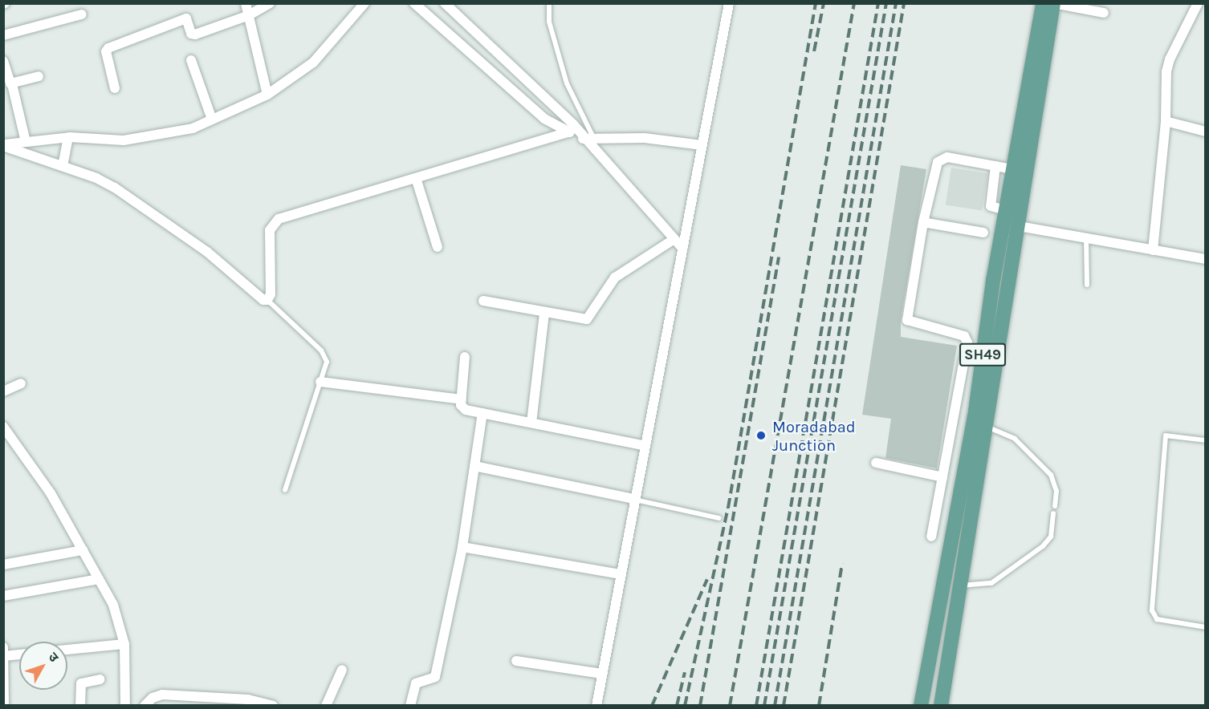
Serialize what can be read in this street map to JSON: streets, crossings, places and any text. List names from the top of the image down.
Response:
{
  "streets": {
    "main road": ["SH49"]
  },
  "places": ["Moradabad Junction"],
  "north": "top right"
}
